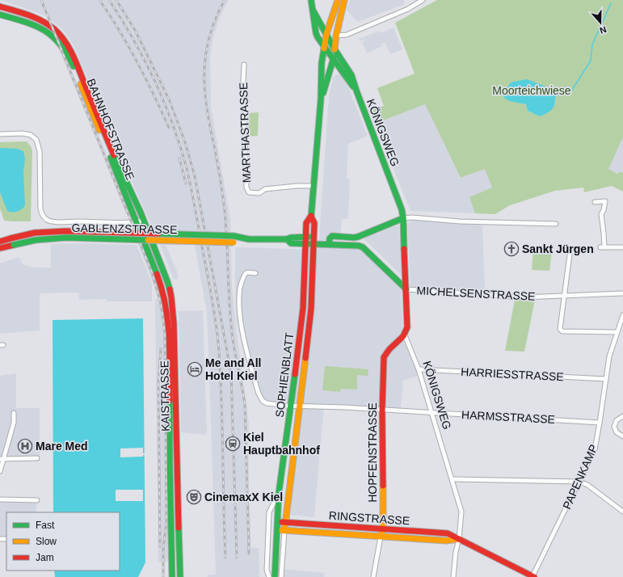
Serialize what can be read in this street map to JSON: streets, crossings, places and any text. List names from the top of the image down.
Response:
{
  "streets": {
    "main road": [
      "BAHNHOFSTRASSE",
      "KÖNIGSWEG",
      "GABLENZSTRASSE",
      "SOPHIENBLATT",
      "KAISTRASSE",
      "HOPFENSTRASSE",
      "RINGSTRASSE"
    ],
    "street": [
      "MARTHASTRASSE",
      "MICHELSENSTRASSE",
      "HARRIESSTRASSE",
      "HARMSSTRASSE",
      "PAPENKAMP"
    ]
  },
  "crossings": [
    ["BAHNHOFSTRASSE", "KAISTRASSE"],
    ["MARTHASTRASSE", "SOPHIENBLATT"],
    ["KÖNIGSWEG", "GABLENZSTRASSE"],
    ["KÖNIGSWEG", "MICHELSENSTRASSE"],
    ["KÖNIGSWEG", "HARRIESSTRASSE"],
    ["KÖNIGSWEG", "SOPHIENBLATT"],
    ["KÖNIGSWEG", "HARMSSTRASSE"],
    ["KÖNIGSWEG", "HOPFENSTRASSE"],
    ["KÖNIGSWEG", "RINGSTRASSE"],
    ["GABLENZSTRASSE", "MICHELSENSTRASSE"],
    ["GABLENZSTRASSE", "SOPHIENBLATT"],
    ["HARRIESSTRASSE", "PAPENKAMP"],
    ["SOPHIENBLATT", "HARMSSTRASSE"],
    ["SOPHIENBLATT", "RINGSTRASSE"],
    ["HARMSSTRASSE", "HOPFENSTRASSE"],
    ["HARMSSTRASSE", "PAPENKAMP"],
    ["HOPFENSTRASSE", "RINGSTRASSE"],
    ["PAPENKAMP", "RINGSTRASSE"]
  ],
  "parks": ["Moorteichwiese"],
  "places": {
    "church": ["Sankt Jürgen"],
    "hotel": ["Me and All Hotel Kiel"],
    "station": ["Kiel Hauptbahnhof"],
    "hospital": ["Mare Med"],
    "theatre": ["CinemaxX Kiel"]
  },
  "legend": ["Fast", "Slow", "Jam"],
  "north": "bottom"
}
